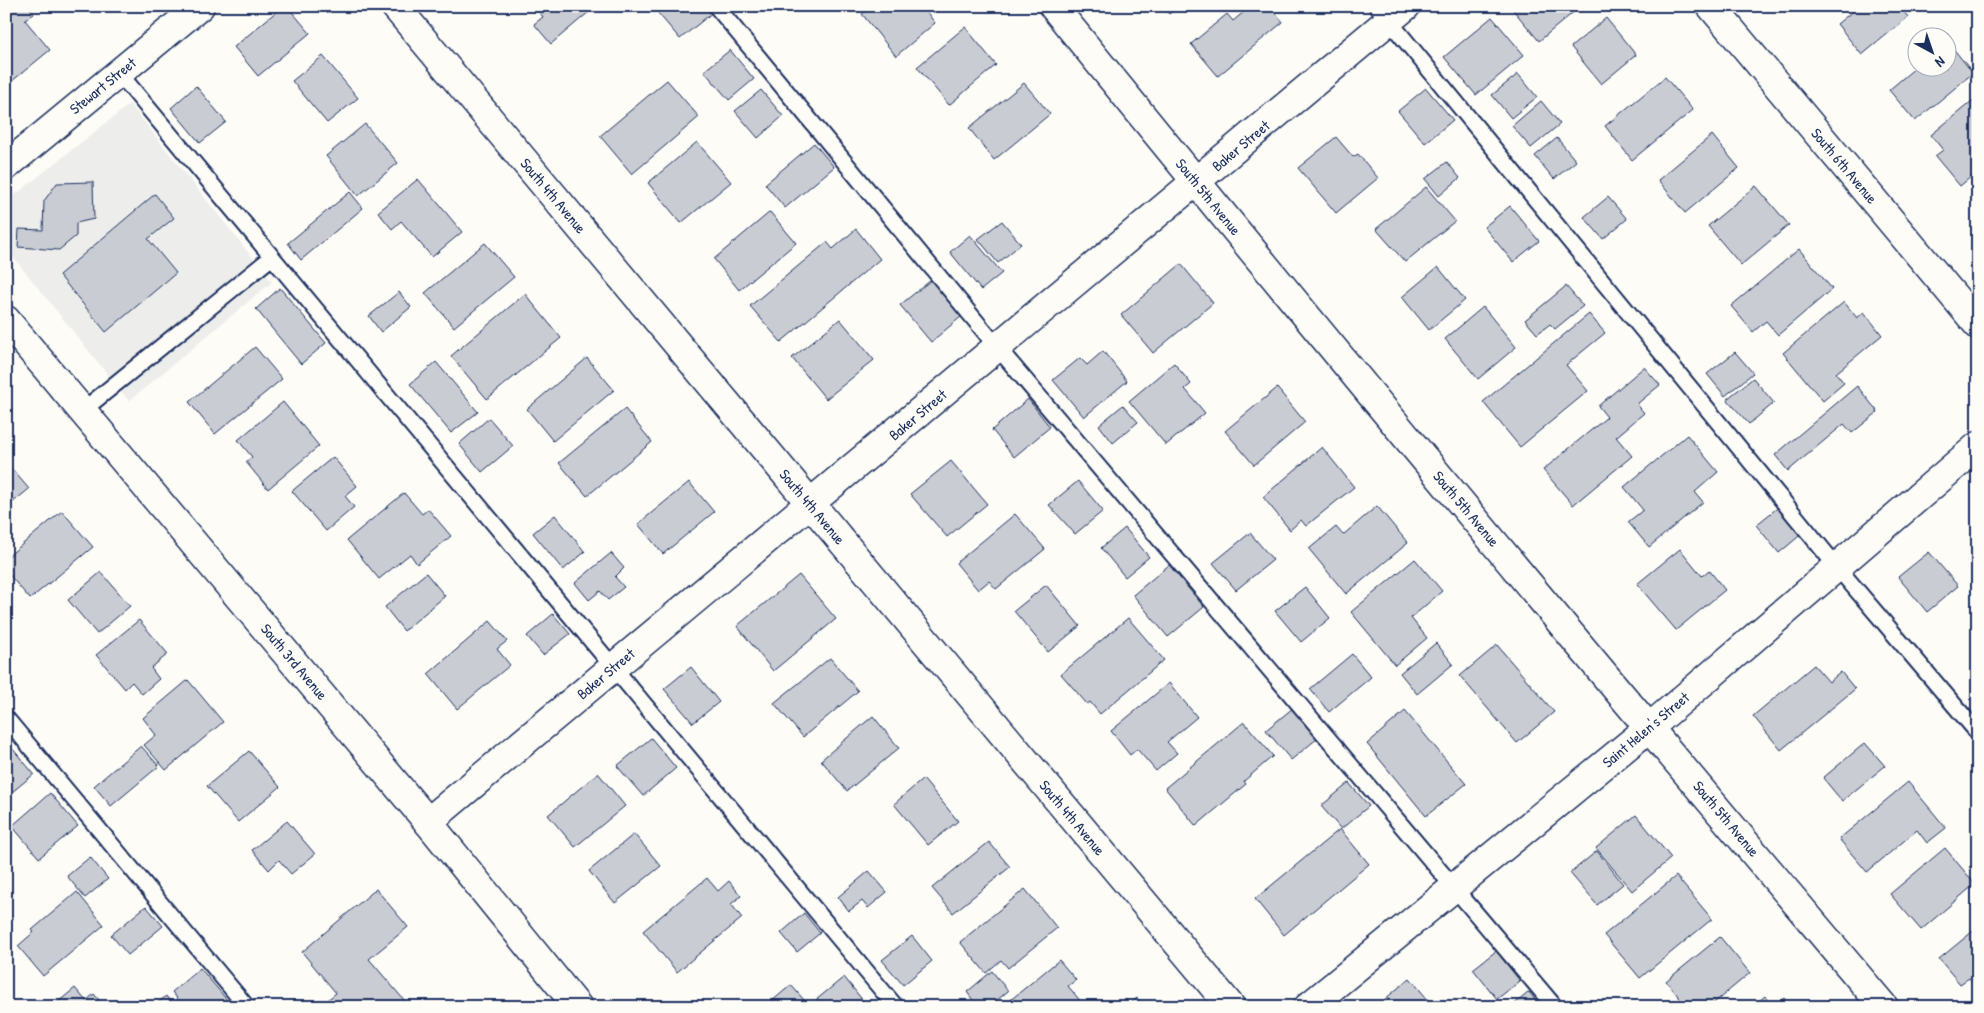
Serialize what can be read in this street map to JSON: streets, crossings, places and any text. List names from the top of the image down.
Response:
{
  "streets": {
    "street": [
      "Stewart Street",
      "Baker Street",
      "South 6th Avenue",
      "South 4th Avenue",
      "South 5th Avenue",
      "South 3rd Avenue",
      "Saint Helen's Street"
    ]
  },
  "crossings": [
    ["Baker Street", "South 4th Avenue"],
    ["Baker Street", "South 5th Avenue"],
    ["Baker Street", "South 3rd Avenue"],
    ["South 5th Avenue", "Saint Helen's Street"]
  ],
  "north": "bottom right"
}
